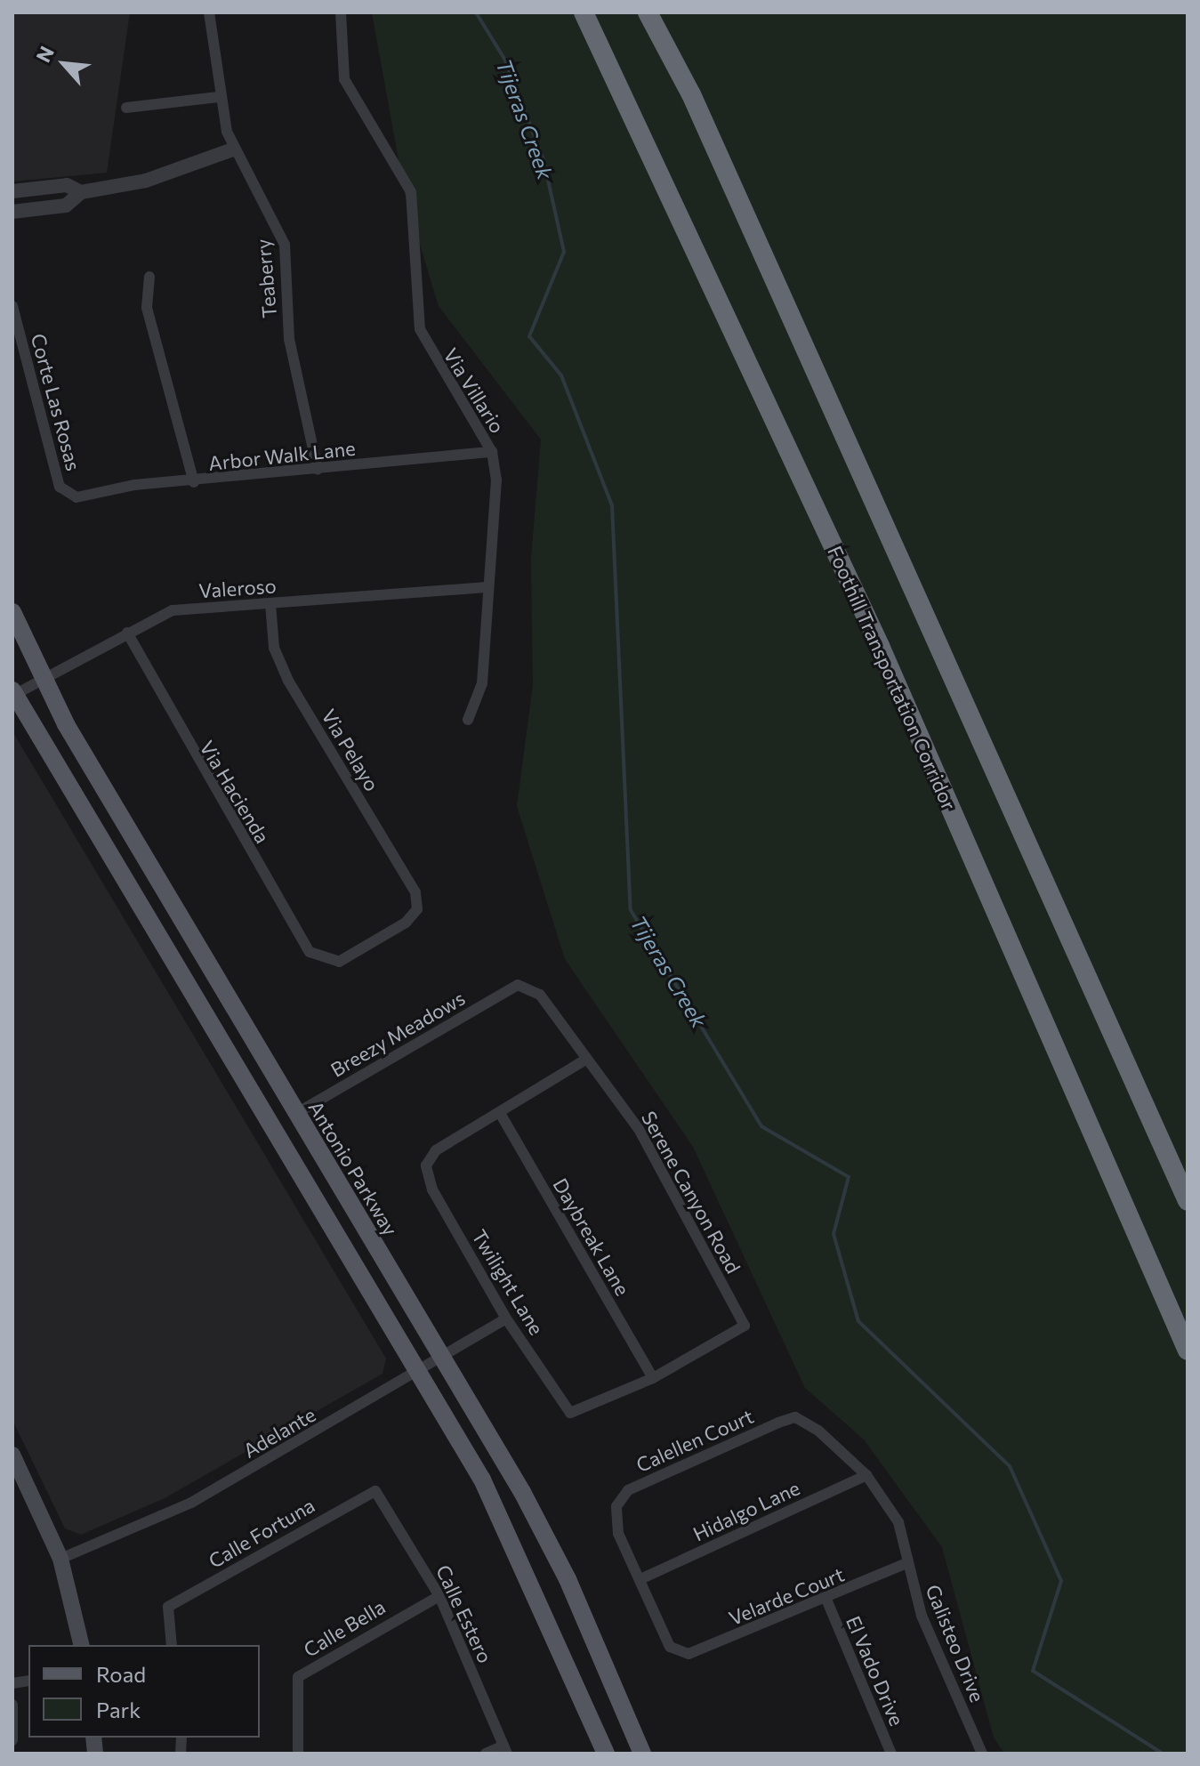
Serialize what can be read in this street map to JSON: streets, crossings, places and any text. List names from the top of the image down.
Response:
{
  "streets": {
    "highway": ["Foothill Transportation Corridor"],
    "main road": ["Antonio Parkway"],
    "street": [
      "Teaberry",
      "Via Villario",
      "Corte Las Rosas",
      "Arbor Walk Lane",
      "Valeroso",
      "Via Pelayo",
      "Via Hacienda",
      "Breezy Meadows",
      "Serene Canyon Road",
      "Daybreak Lane",
      "Twilight Lane",
      "Adelante",
      "Calellen Court",
      "Hidalgo Lane",
      "Calle Fortuna",
      "Velarde Court",
      "Calle Estero",
      "Calle Bella",
      "Galisteo Drive",
      "El Vado Drive"
    ]
  },
  "crossings": [
    ["Teaberry", "Arbor Walk Lane"],
    ["Via Villario", "Arbor Walk Lane"],
    ["Via Villario", "Valeroso"],
    ["Corte Las Rosas", "Arbor Walk Lane"],
    ["Valeroso", "Via Pelayo"],
    ["Valeroso", "Via Hacienda"],
    ["Valeroso", "Antonio Parkway"],
    ["Via Pelayo", "Via Hacienda"],
    ["Breezy Meadows", "Antonio Parkway"],
    ["Breezy Meadows", "Serene Canyon Road"],
    ["Antonio Parkway", "Adelante"],
    ["Serene Canyon Road", "Daybreak Lane"],
    ["Serene Canyon Road", "Twilight Lane"],
    ["Daybreak Lane", "Twilight Lane"],
    ["Twilight Lane", "Adelante"],
    ["Calellen Court", "Hidalgo Lane"],
    ["Calellen Court", "Velarde Court"],
    ["Calellen Court", "Galisteo Drive"],
    ["Hidalgo Lane", "Velarde Court"],
    ["Hidalgo Lane", "Galisteo Drive"],
    ["Calle Fortuna", "Calle Estero"],
    ["Velarde Court", "Galisteo Drive"],
    ["Velarde Court", "El Vado Drive"],
    ["Calle Estero", "Calle Bella"]
  ],
  "water": ["Tijeras Creek"],
  "legend": ["Road", "Park"],
  "north": "top left"
}
